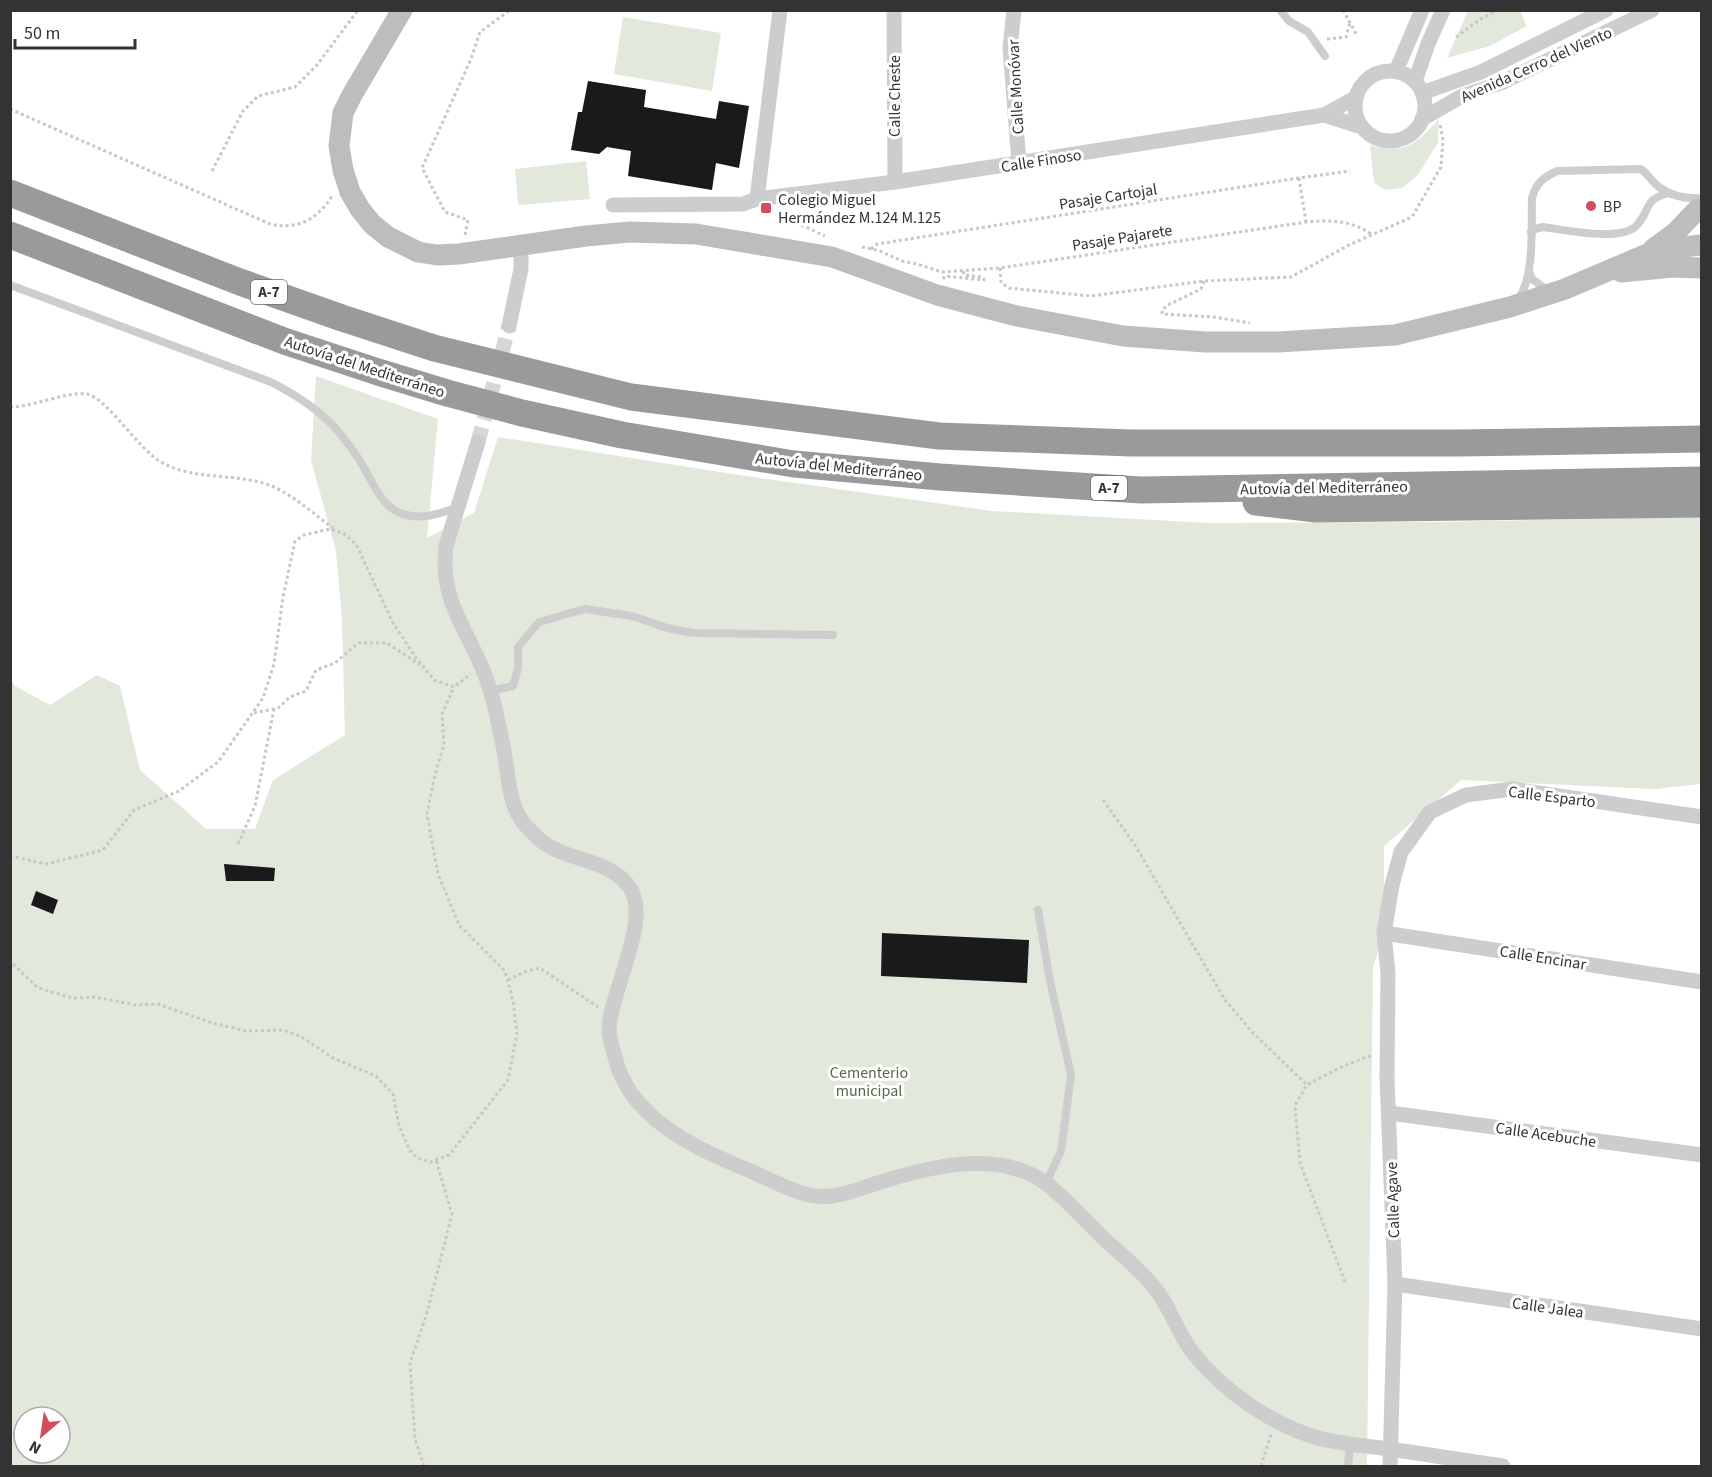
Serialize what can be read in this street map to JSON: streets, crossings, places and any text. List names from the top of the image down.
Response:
{
  "streets": {
    "highway": ["A-7", "Autovía del Mediterráneo"],
    "street": [
      "Avenida Cerro del Viento",
      "Calle Monóvar",
      "Calle Cheste",
      "Calle Finoso",
      "Calle Esparto",
      "Calle Encinar",
      "Calle Acebuche",
      "Calle Agave",
      "Calle Jalea"
    ],
    "path": ["Pasaje Cartojal", "Pasaje Pajarete"]
  },
  "crossings": [
    ["Avenida Cerro del Viento", "Calle Finoso"],
    ["Calle Monóvar", "Calle Finoso"],
    ["Calle Cheste", "Calle Finoso"],
    ["Pasaje Cartojal", "Pasaje Pajarete"],
    ["Calle Esparto", "Calle Encinar"],
    ["Calle Esparto", "Calle Agave"],
    ["Calle Encinar", "Calle Agave"],
    ["Calle Acebuche", "Calle Agave"],
    ["Calle Agave", "Calle Jalea"]
  ],
  "parks": ["Cementerio municipal"],
  "places": {
    "other": ["BP"],
    "transit": ["Colegio Miguel Hermández M.124 M.125"]
  },
  "scale_bar": "50 m",
  "north": "bottom left"
}
